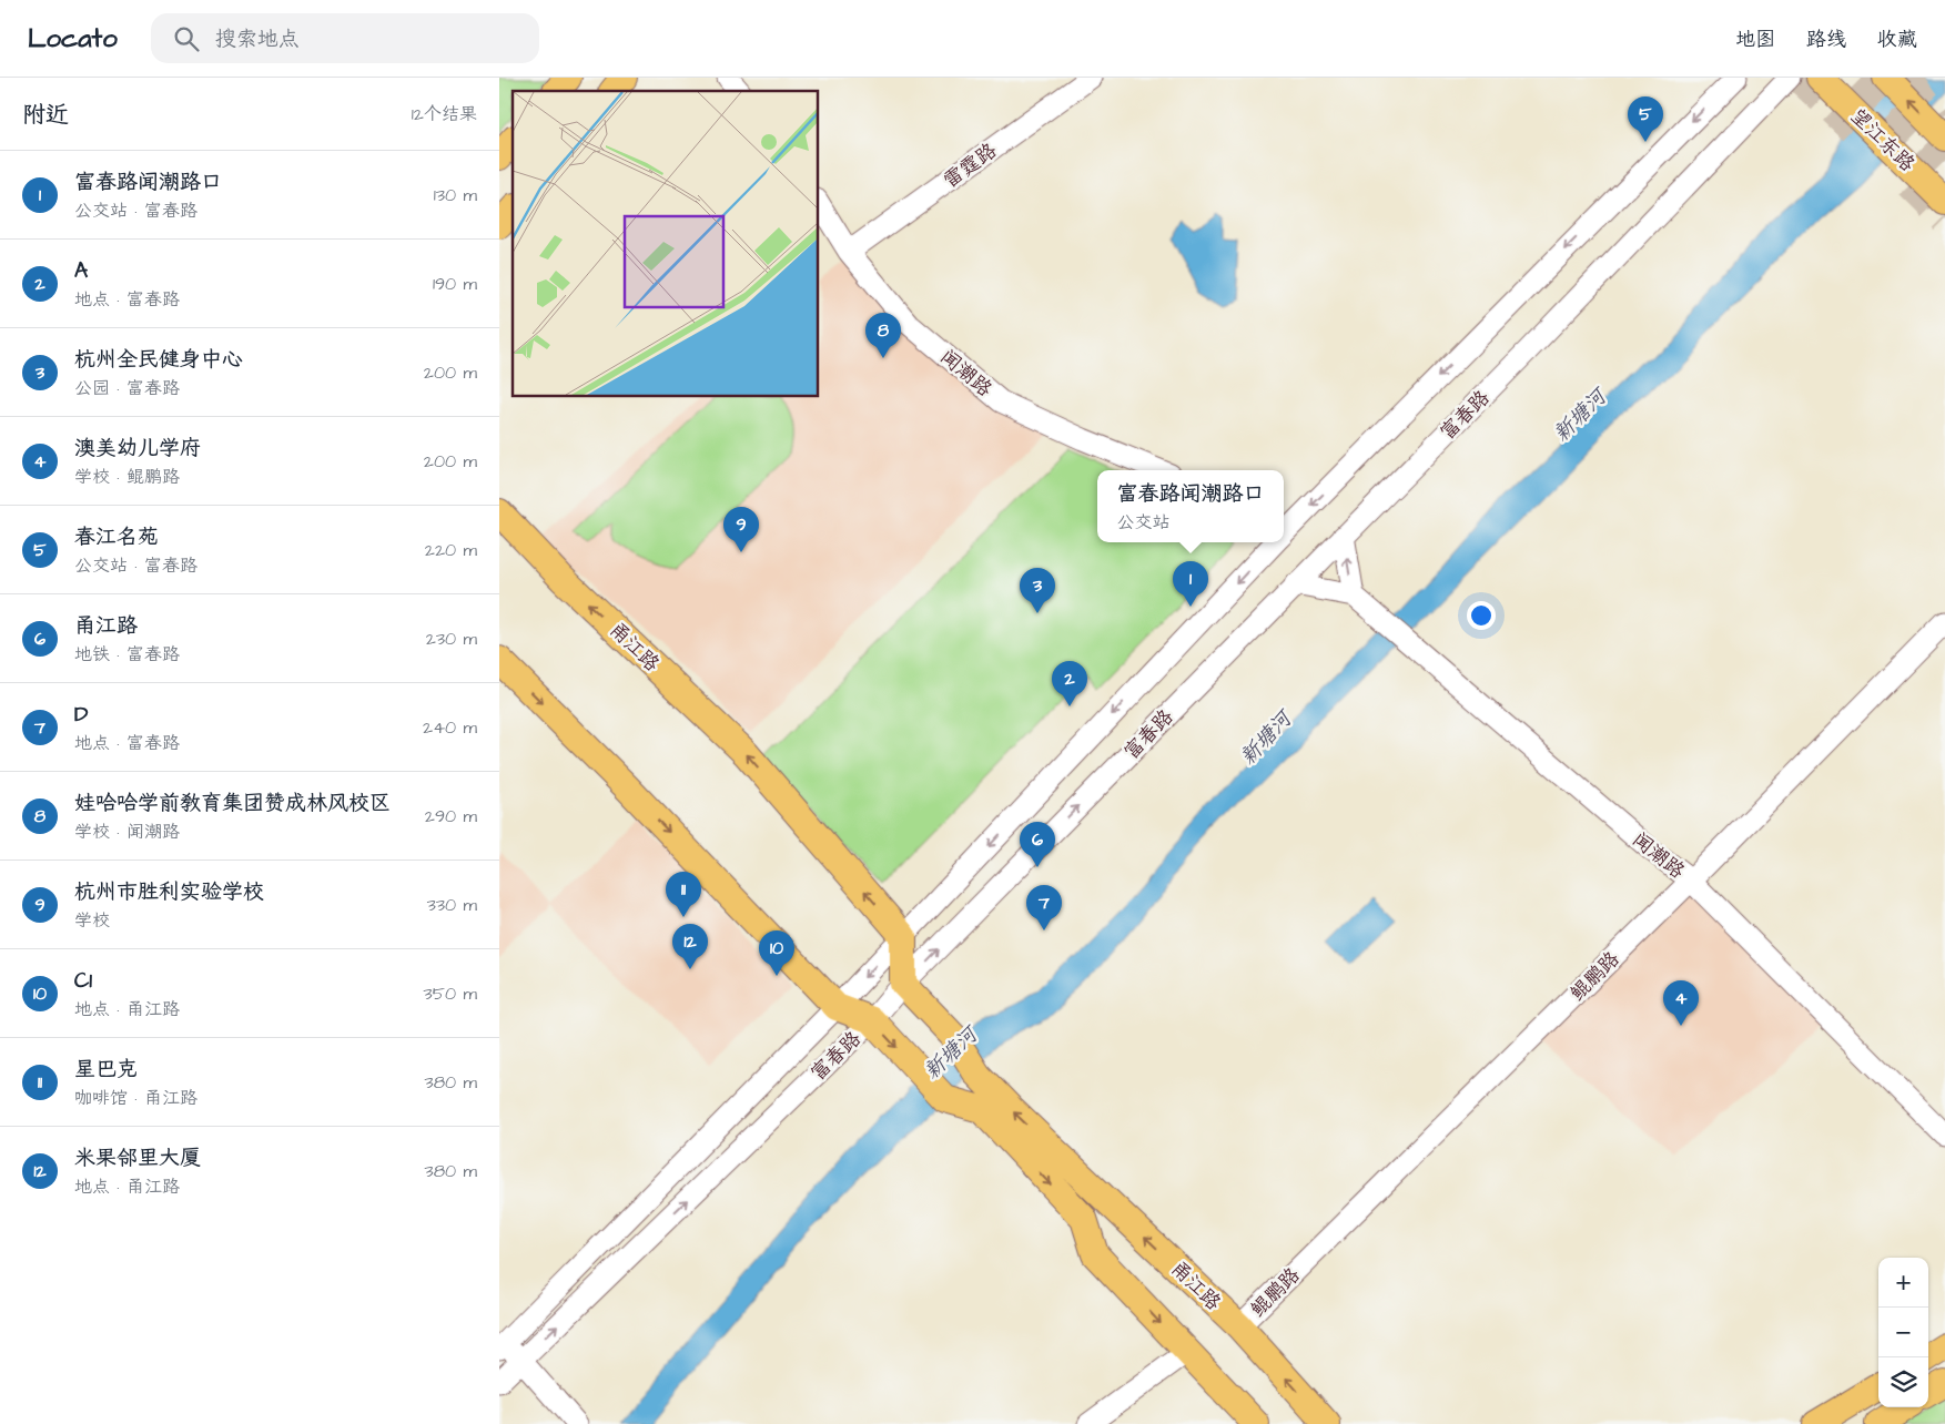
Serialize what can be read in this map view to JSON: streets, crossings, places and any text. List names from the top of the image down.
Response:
{
  "streets": {
    "main road": ["望江东路", "甬江路"],
    "street": [
      "雷霆路",
      "闻潮路",
      "富春路",
      "鲲鹏路"
    ]
  },
  "crossings": [
    ["雷霆路", "闻潮路"],
    ["闻潮路", "富春路"],
    ["闻潮路", "鲲鹏路"],
    ["富春路", "甬江路"],
    ["甬江路", "鲲鹏路"]
  ],
  "water": ["新塘河"],
  "page": {
    "header": "Locato",
    "search": "搜索地点",
    "nav": ["地图", "路线", "收藏"],
    "heading": ["附近", "12个结果"],
    "pins": [
      "5",
      "8",
      "9",
      "1",
      "3",
      "2",
      "6",
      "11",
      "7",
      "12",
      "10",
      "4"
    ],
    "list": [
      {
        "mark": "1",
        "name": "富春路闻潮路口",
        "note": "公交站 · 富春路",
        "value": "130 m"
      },
      {
        "mark": "2",
        "name": "A",
        "note": "地点 · 富春路",
        "value": "190 m"
      },
      {
        "mark": "3",
        "name": "杭州全民健身中心",
        "note": "公园 · 富春路",
        "value": "200 m"
      },
      {
        "mark": "4",
        "name": "澳美幼儿学府",
        "note": "学校 · 鲲鹏路",
        "value": "200 m"
      },
      {
        "mark": "5",
        "name": "春江名苑",
        "note": "公交站 · 富春路",
        "value": "220 m"
      },
      {
        "mark": "6",
        "name": "甬江路",
        "note": "地铁 · 富春路",
        "value": "230 m"
      },
      {
        "mark": "7",
        "name": "D",
        "note": "地点 · 富春路",
        "value": "240 m"
      },
      {
        "mark": "8",
        "name": "娃哈哈学前教育集团赞成林风校区",
        "note": "学校 · 闻潮路",
        "value": "290 m"
      },
      {
        "mark": "9",
        "name": "杭州市胜利实验学校",
        "note": "学校",
        "value": "330 m"
      },
      {
        "mark": "10",
        "name": "C1",
        "note": "地点 · 甬江路",
        "value": "350 m"
      },
      {
        "mark": "11",
        "name": "星巴克",
        "note": "咖啡馆 · 甬江路",
        "value": "380 m"
      },
      {
        "mark": "12",
        "name": "米果邻里大厦",
        "note": "地点 · 甬江路",
        "value": "380 m"
      }
    ],
    "popup": ["富春路闻潮路口", "公交站"],
    "map_buttons": ["+", "−"]
  }
}
